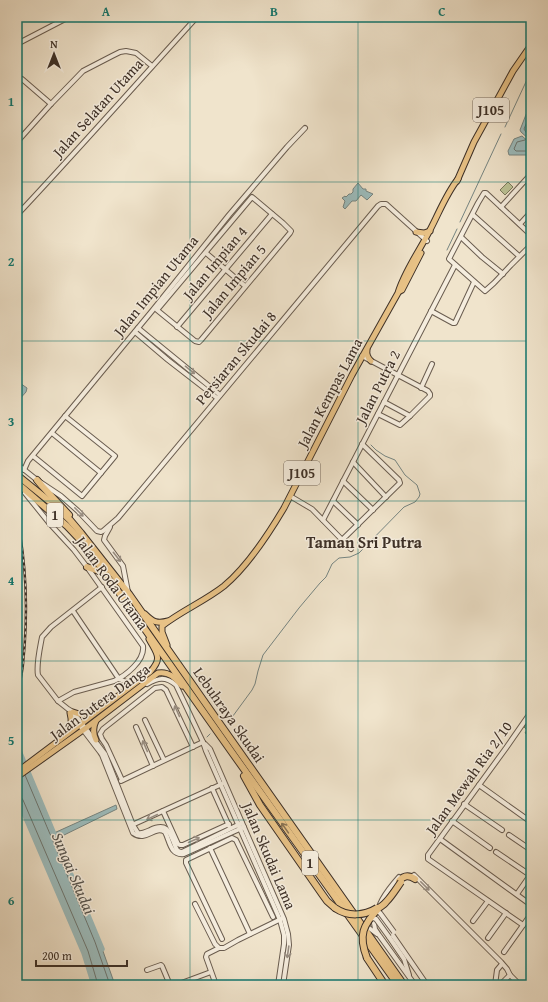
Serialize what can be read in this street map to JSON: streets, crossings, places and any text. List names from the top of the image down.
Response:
{
  "streets": {
    "highway": ["1", "Lebuhraya Skudai"],
    "main road": ["J105", "Jalan Kempas Lama", "Jalan Sutera Danga"],
    "street": [
      "Jalan Selatan Utama",
      "Jalan Impian 4",
      "Jalan Impian 5",
      "Jalan Impian Utama",
      "Persiaran Skudai 8",
      "Jalan Putra 2",
      "Jalan Roda Utama",
      "Jalan Mewah Ria 2/10",
      "Jalan Skudai Lama"
    ]
  },
  "crossings": [
    ["Jalan Impian 4", "Jalan Impian 5"],
    ["Jalan Roda Utama", "Lebuhraya Skudai"],
    ["Jalan Sutera Danga", "Lebuhraya Skudai"],
    ["Jalan Sutera Danga", "Jalan Skudai Lama"]
  ],
  "districts": ["Taman Sri Putra"],
  "water": ["Sungai Skudai"],
  "scale_bar": "200 m",
  "north": "top",
  "grid": {
    "columns": ["A", "B", "C"],
    "rows": [
      "1",
      "2",
      "3",
      "4",
      "5",
      "6"
    ]
  }
}
